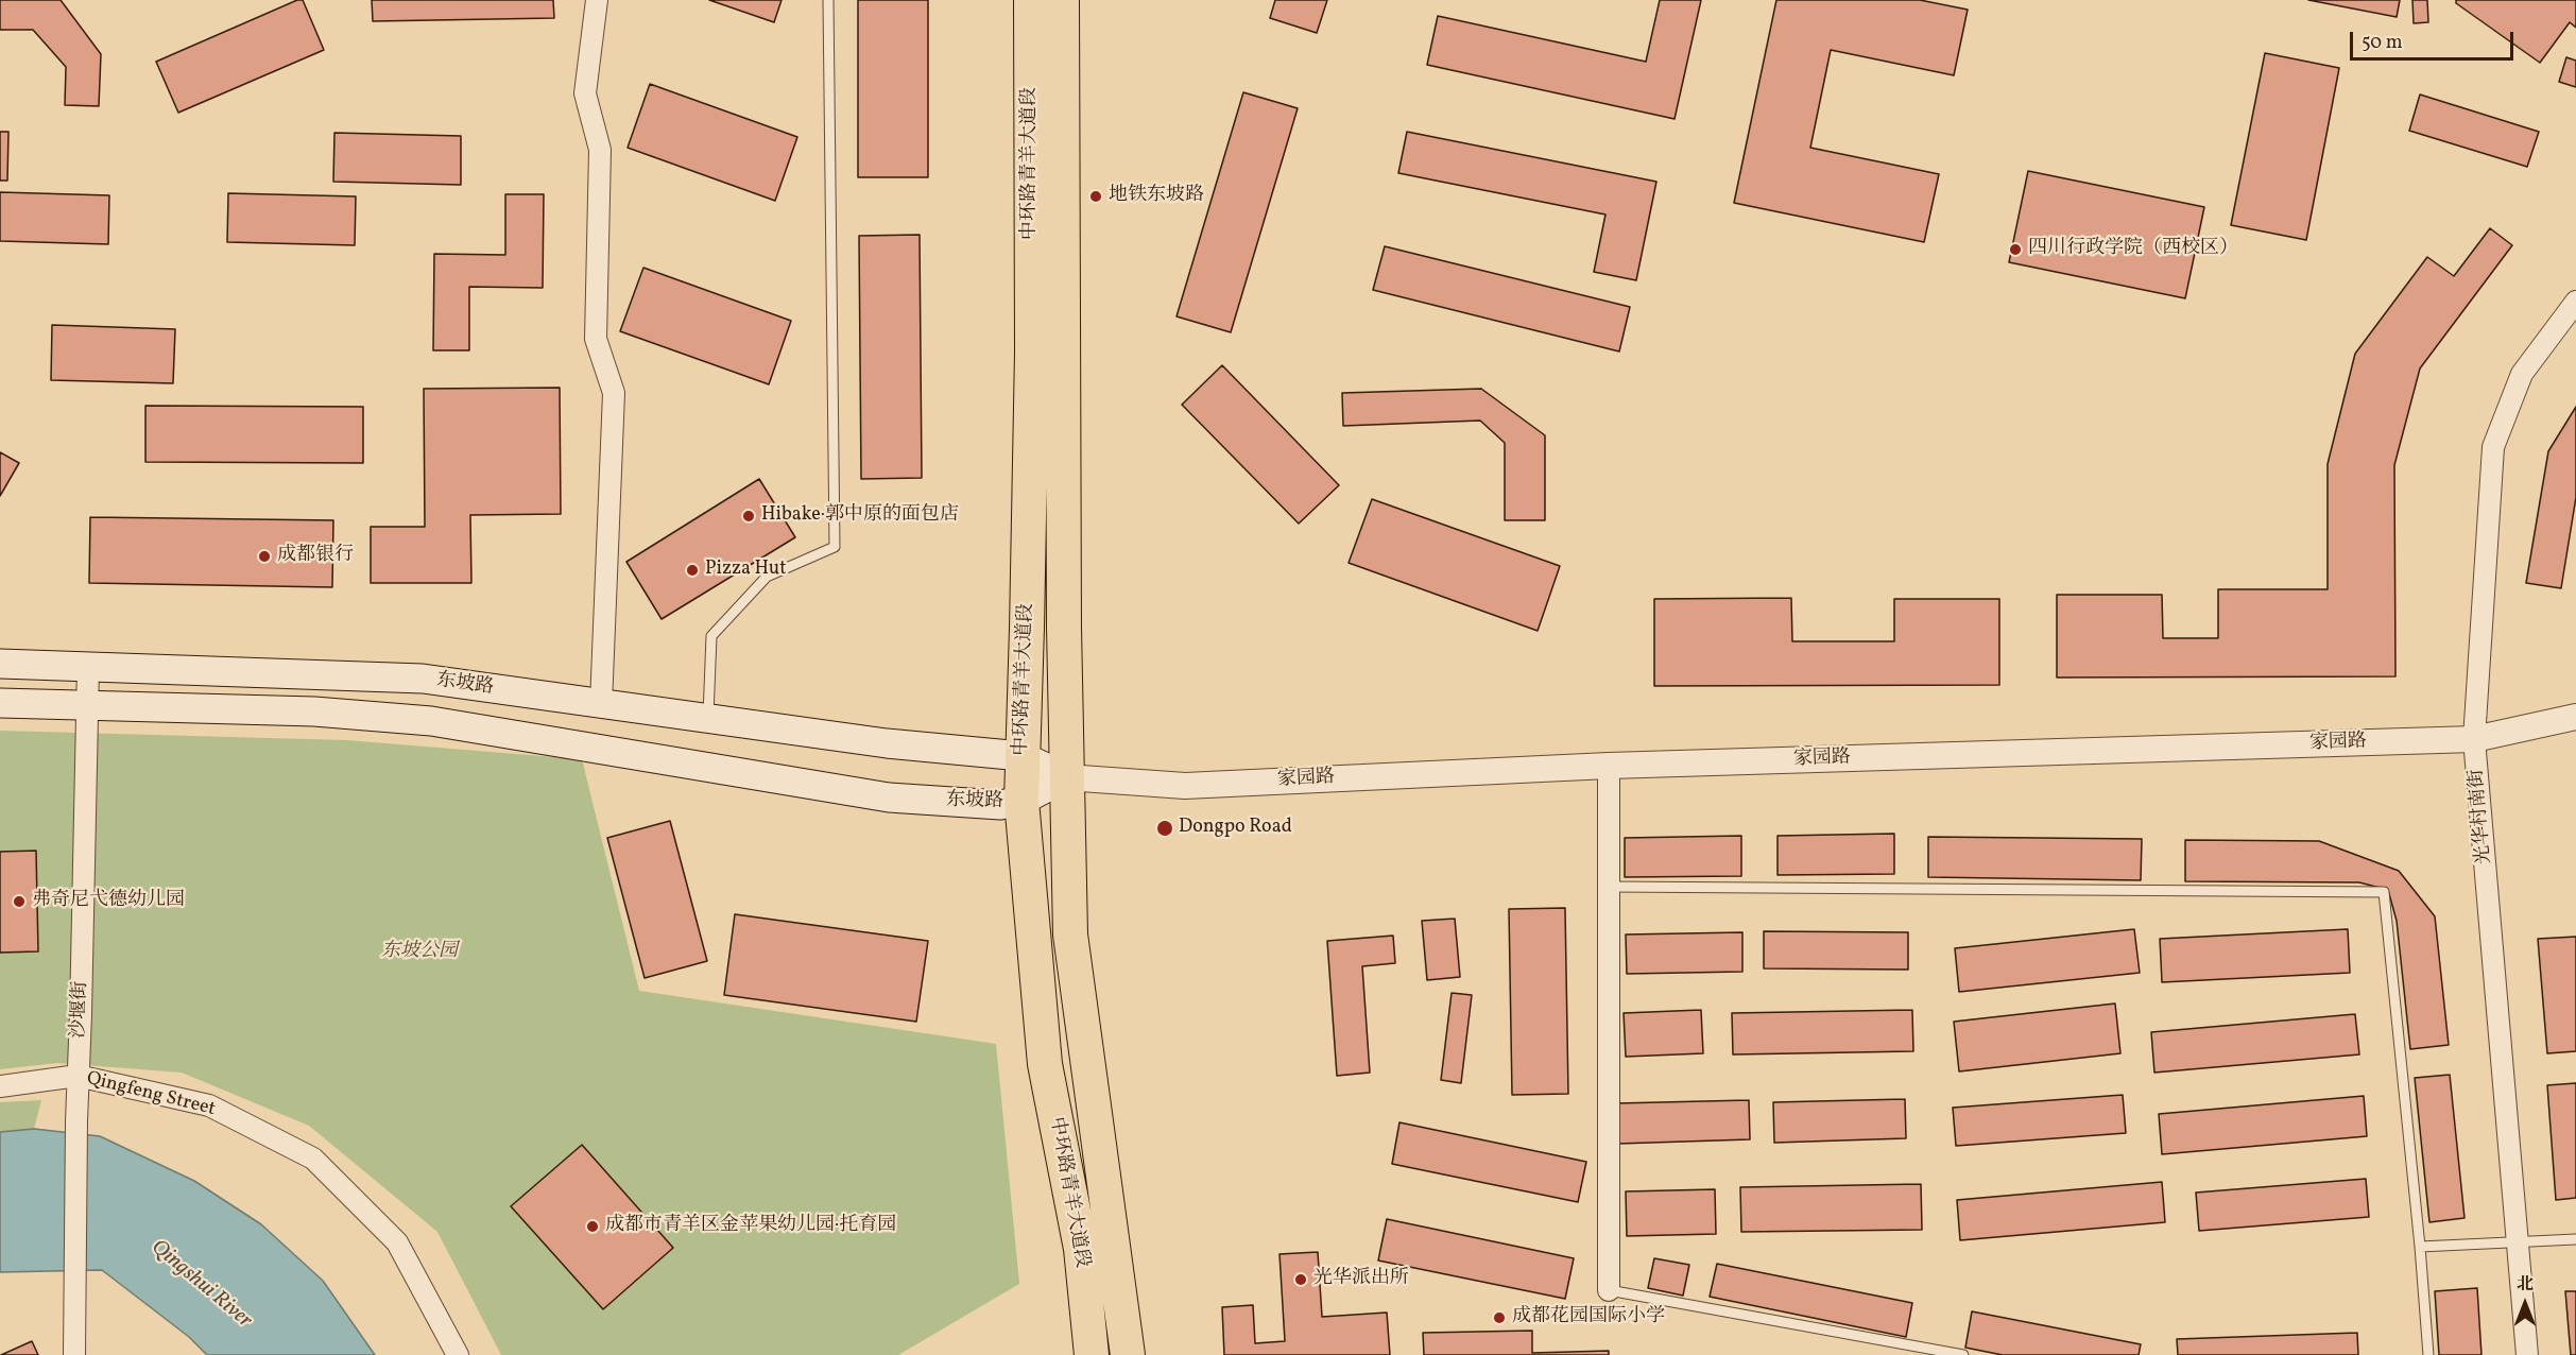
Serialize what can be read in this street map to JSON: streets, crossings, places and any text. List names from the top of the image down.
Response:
{
  "streets": {
    "main road": ["中环路青羊大道段", "东坡路"],
    "street": [
      "家园路",
      "光华村南街",
      "沙堰街",
      "Qingfeng Street"
    ]
  },
  "crossings": [
    ["中环路青羊大道段", "东坡路"],
    ["中环路青羊大道段", "家园路"],
    ["东坡路", "家园路"],
    ["东坡路", "沙堰街"],
    ["家园路", "光华村南街"],
    ["沙堰街", "Qingfeng Street"]
  ],
  "water": ["Qingshui River"],
  "parks": ["东坡公园"],
  "places": [
    "地铁东坡路",
    "四川行政学院（西校区）",
    "Hibake·郭中原的面包店",
    "成都银行",
    "Pizza Hut",
    "Dongpo Road",
    "弗奇尼弋德幼儿园",
    "成都市青羊区金苹果幼儿园·托育园",
    "光华派出所",
    "成都花园国际小学"
  ],
  "scale_bar": "50 m",
  "north": "top"
}
